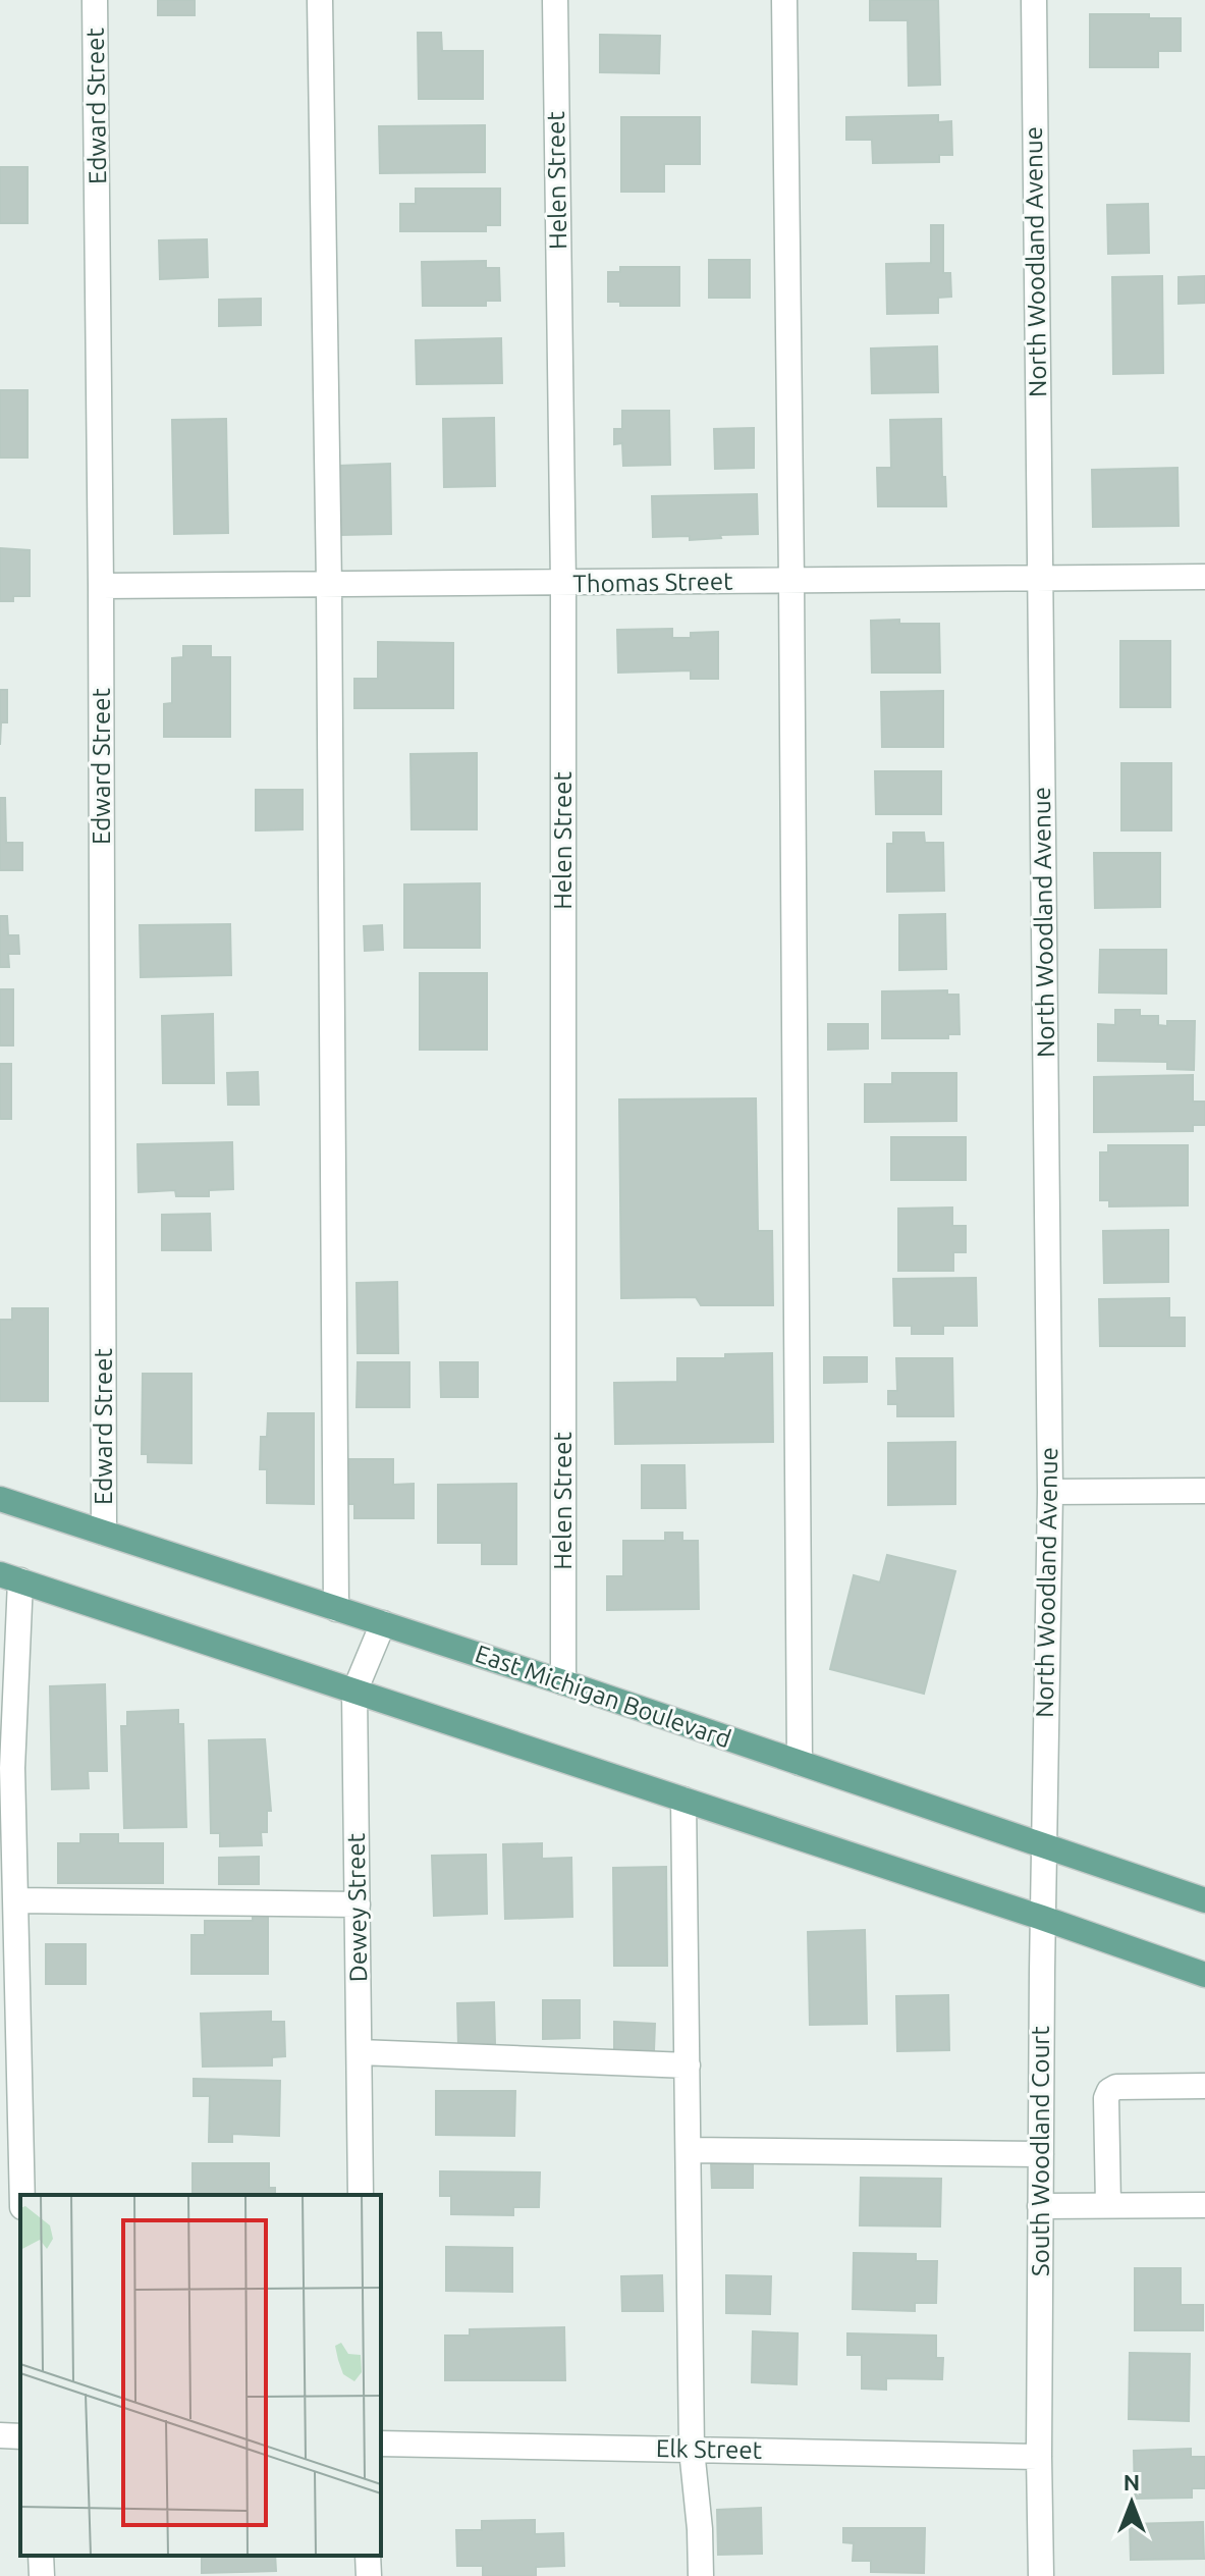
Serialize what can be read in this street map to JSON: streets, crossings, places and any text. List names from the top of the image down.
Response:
{
  "streets": {
    "main road": ["East Michigan Boulevard"],
    "street": [
      "Edward Street",
      "Helen Street",
      "North Woodland Avenue",
      "Thomas Street",
      "Dewey Street",
      "South Woodland Court",
      "Elk Street"
    ]
  },
  "crossings": [
    ["Edward Street", "Thomas Street"],
    ["Edward Street", "East Michigan Boulevard"],
    ["Helen Street", "Thomas Street"],
    ["Helen Street", "East Michigan Boulevard"],
    ["North Woodland Avenue", "Thomas Street"],
    ["North Woodland Avenue", "East Michigan Boulevard"],
    ["North Woodland Avenue", "South Woodland Court"],
    ["East Michigan Boulevard", "Dewey Street"],
    ["East Michigan Boulevard", "South Woodland Court"],
    ["South Woodland Court", "Elk Street"]
  ],
  "north": "top"
}
